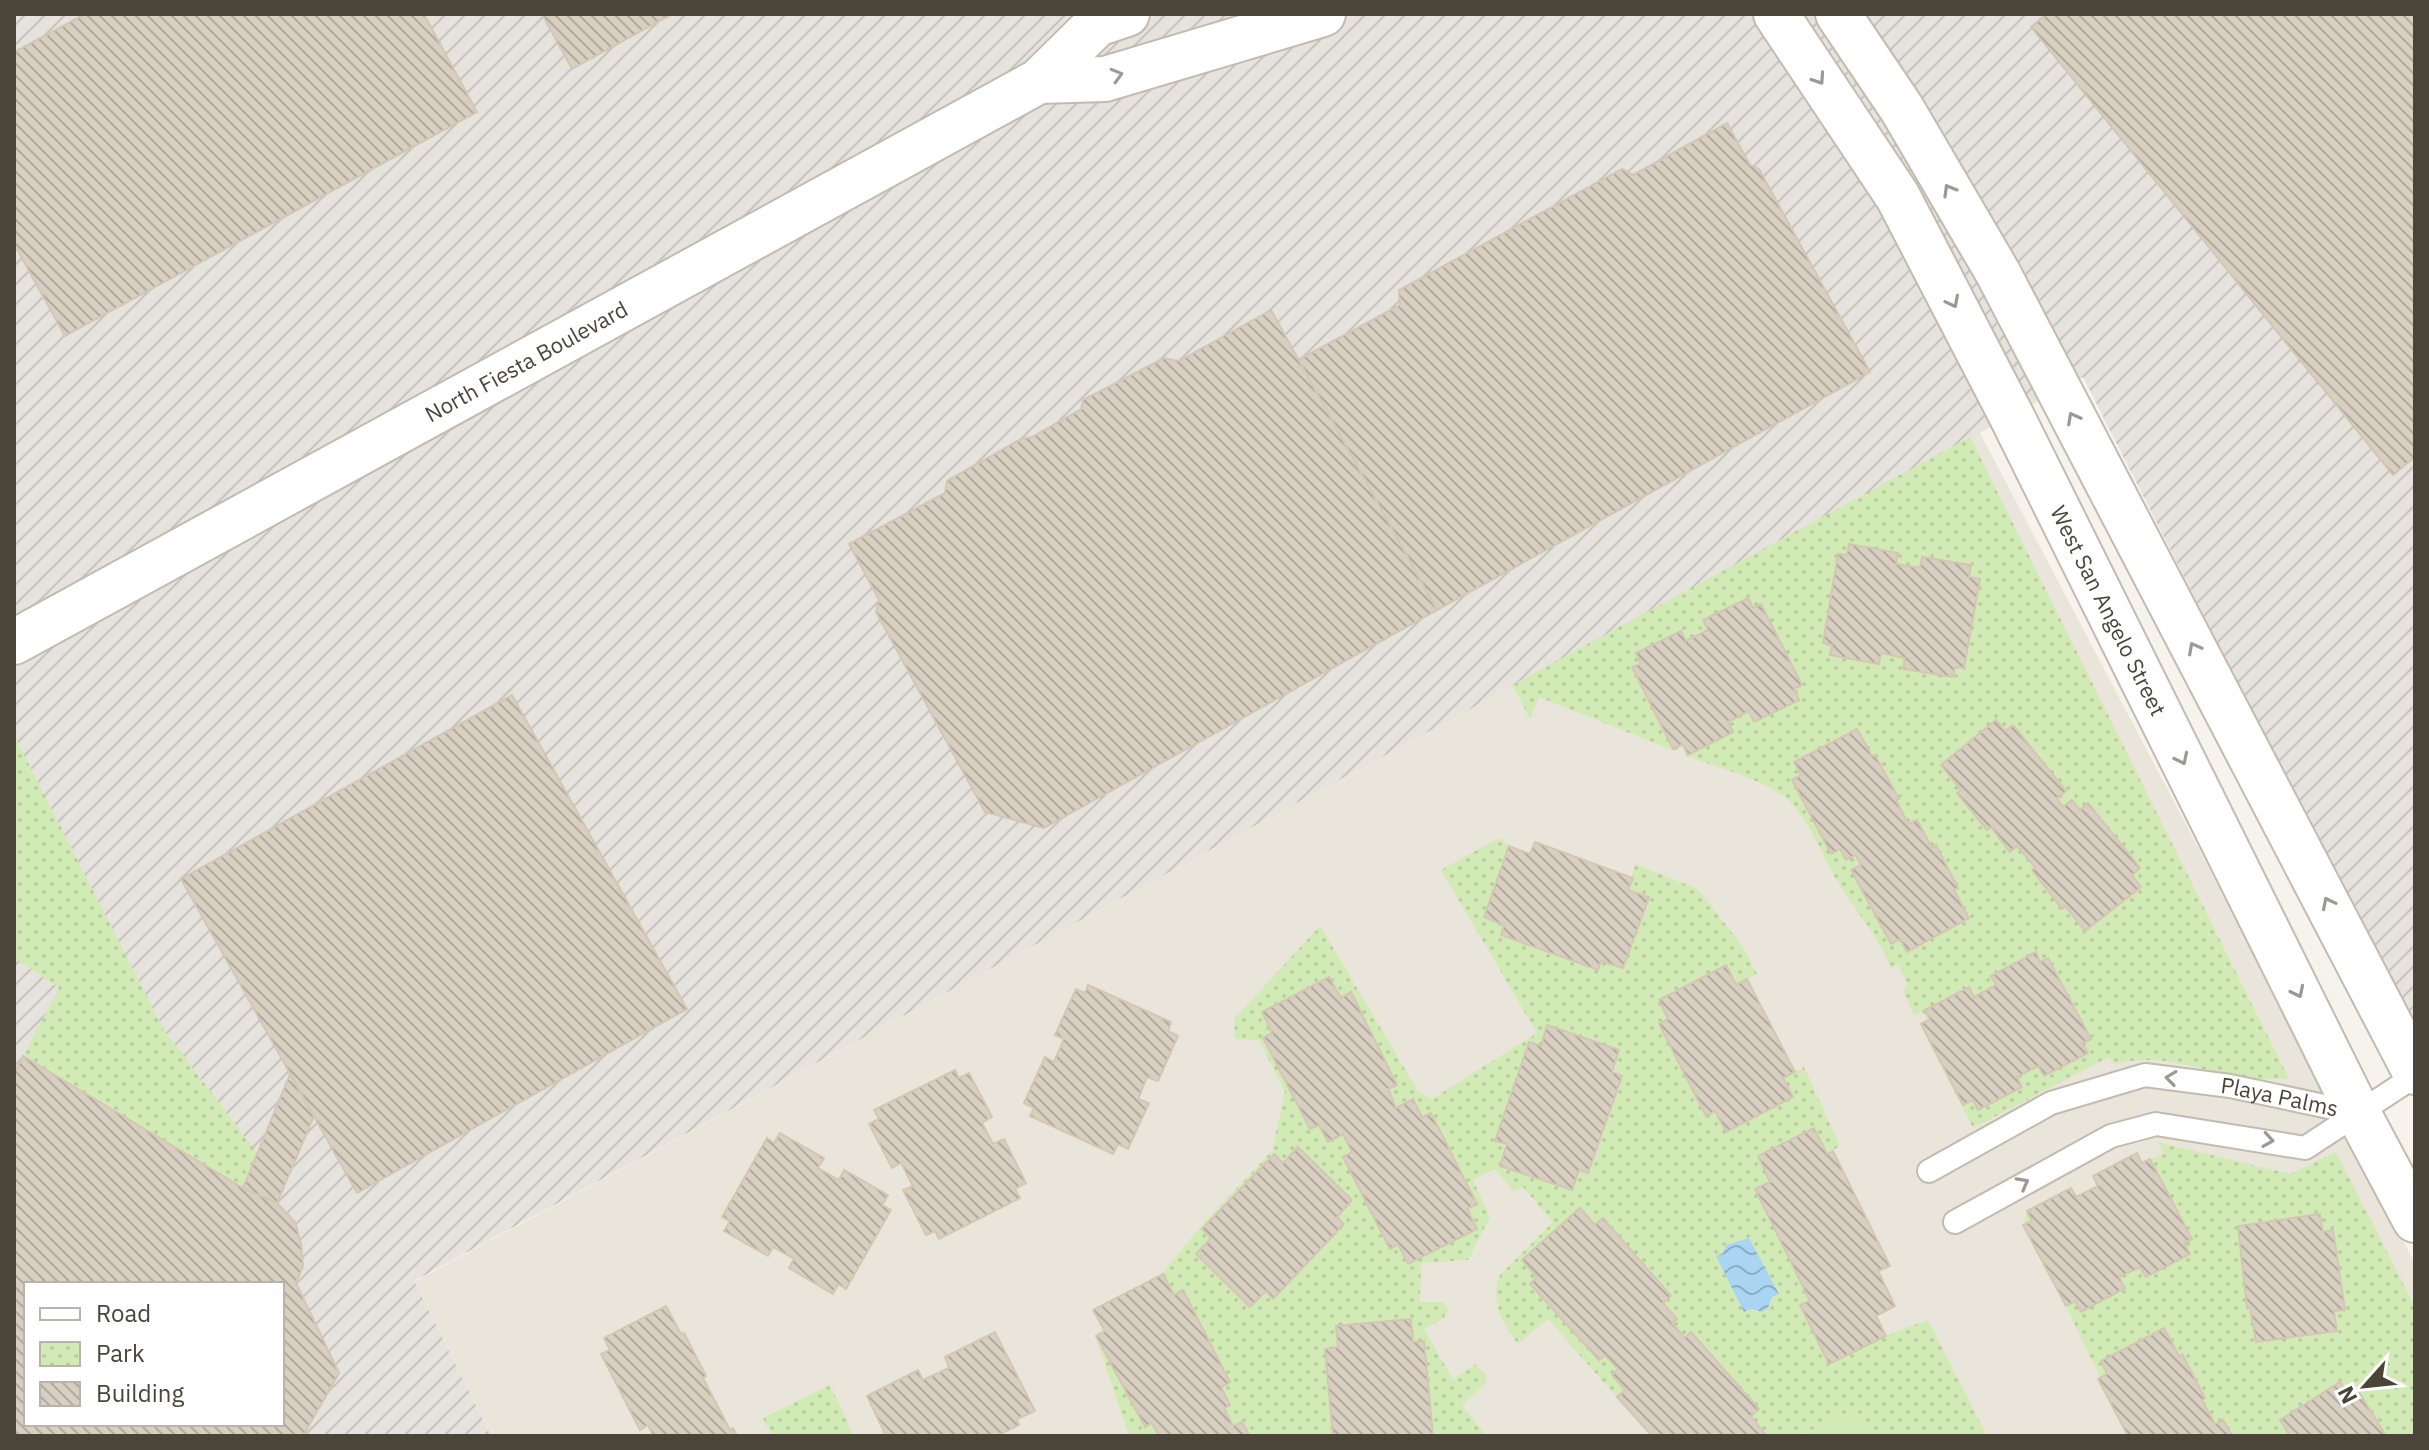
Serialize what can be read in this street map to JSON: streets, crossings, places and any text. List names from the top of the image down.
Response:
{
  "streets": {
    "street": ["North Fiesta Boulevard", "West San Angelo Street"],
    "lane": ["Playa Palms"]
  },
  "crossings": [
    ["West San Angelo Street", "Playa Palms"]
  ],
  "legend": ["Road", "Park", "Building"],
  "north": "bottom left"
}
